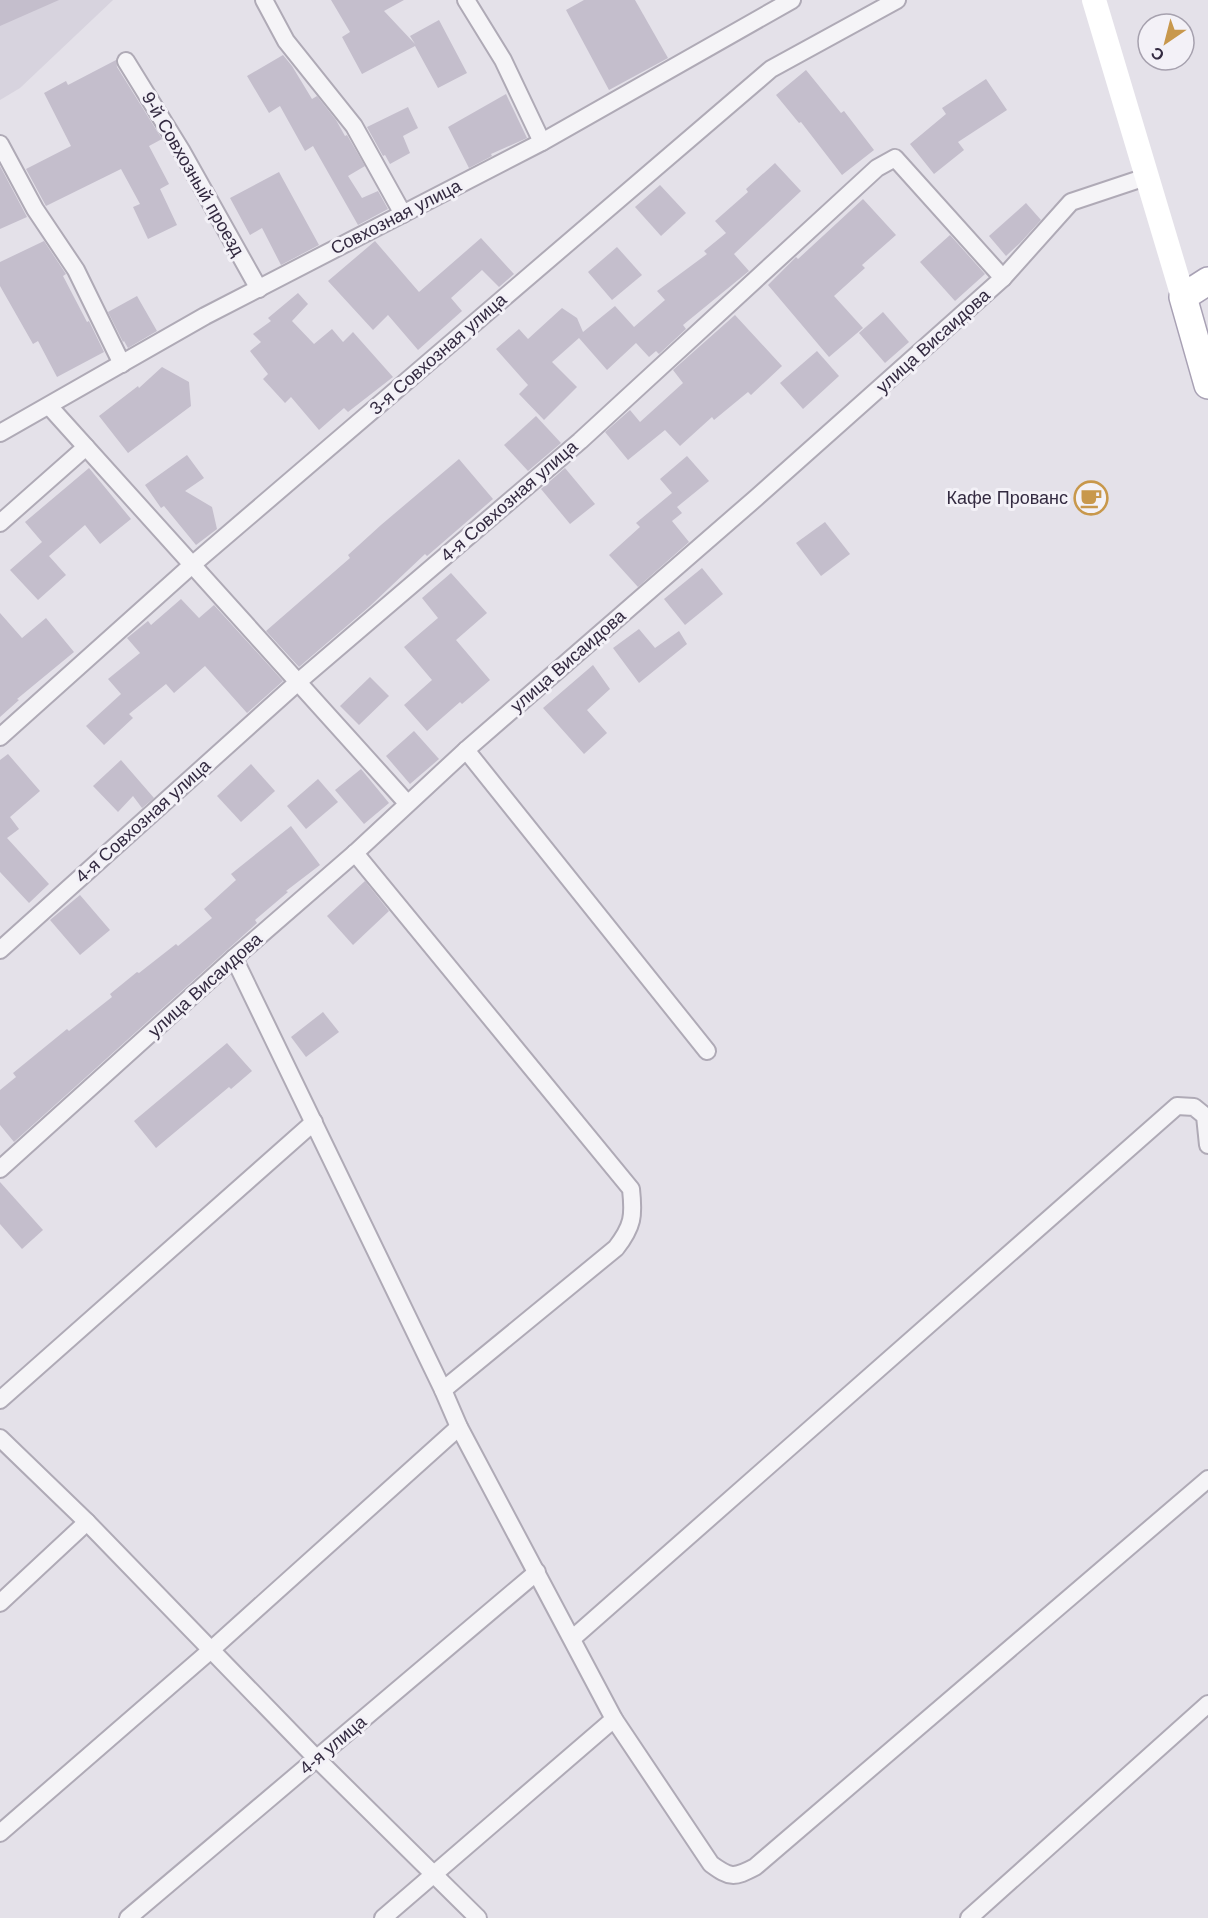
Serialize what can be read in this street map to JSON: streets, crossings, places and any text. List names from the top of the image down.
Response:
{
  "streets": {
    "street": [
      "9-й Совхозный проезд",
      "Совхозная улица",
      "улица Висаидова",
      "3-я Совхозная улица",
      "4-я Совхозная улица",
      "4-я улица"
    ]
  },
  "crossings": [
    ["9-й Совхозный проезд", "Совхозная улица"],
    ["улица Висаидова", "4-я Совхозная улица"]
  ],
  "places": {
    "cafe": ["Кафе Прованс"]
  },
  "north": "bottom left"
}
